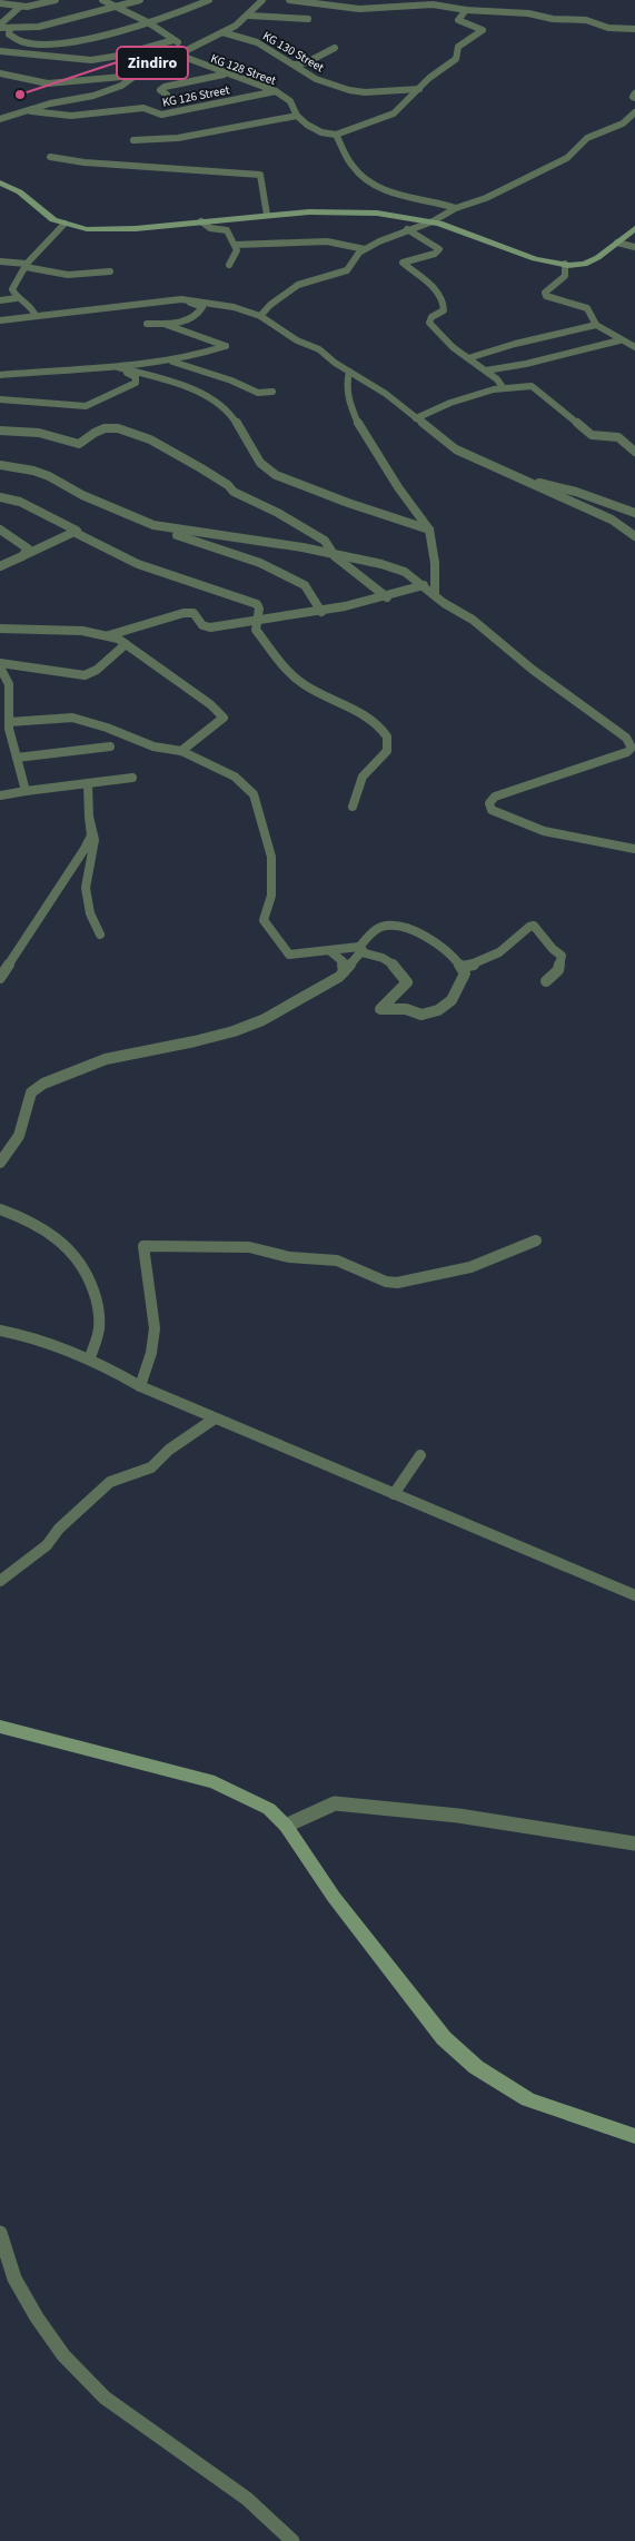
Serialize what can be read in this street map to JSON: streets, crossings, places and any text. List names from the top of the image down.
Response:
{
  "streets": {
    "street": ["KG 130 Street", "KG 128 Street", "KG 126 Street"]
  },
  "crossings": [
    ["KG 128 Street", "KG 126 Street"]
  ],
  "places": ["Zindiro"]
}
